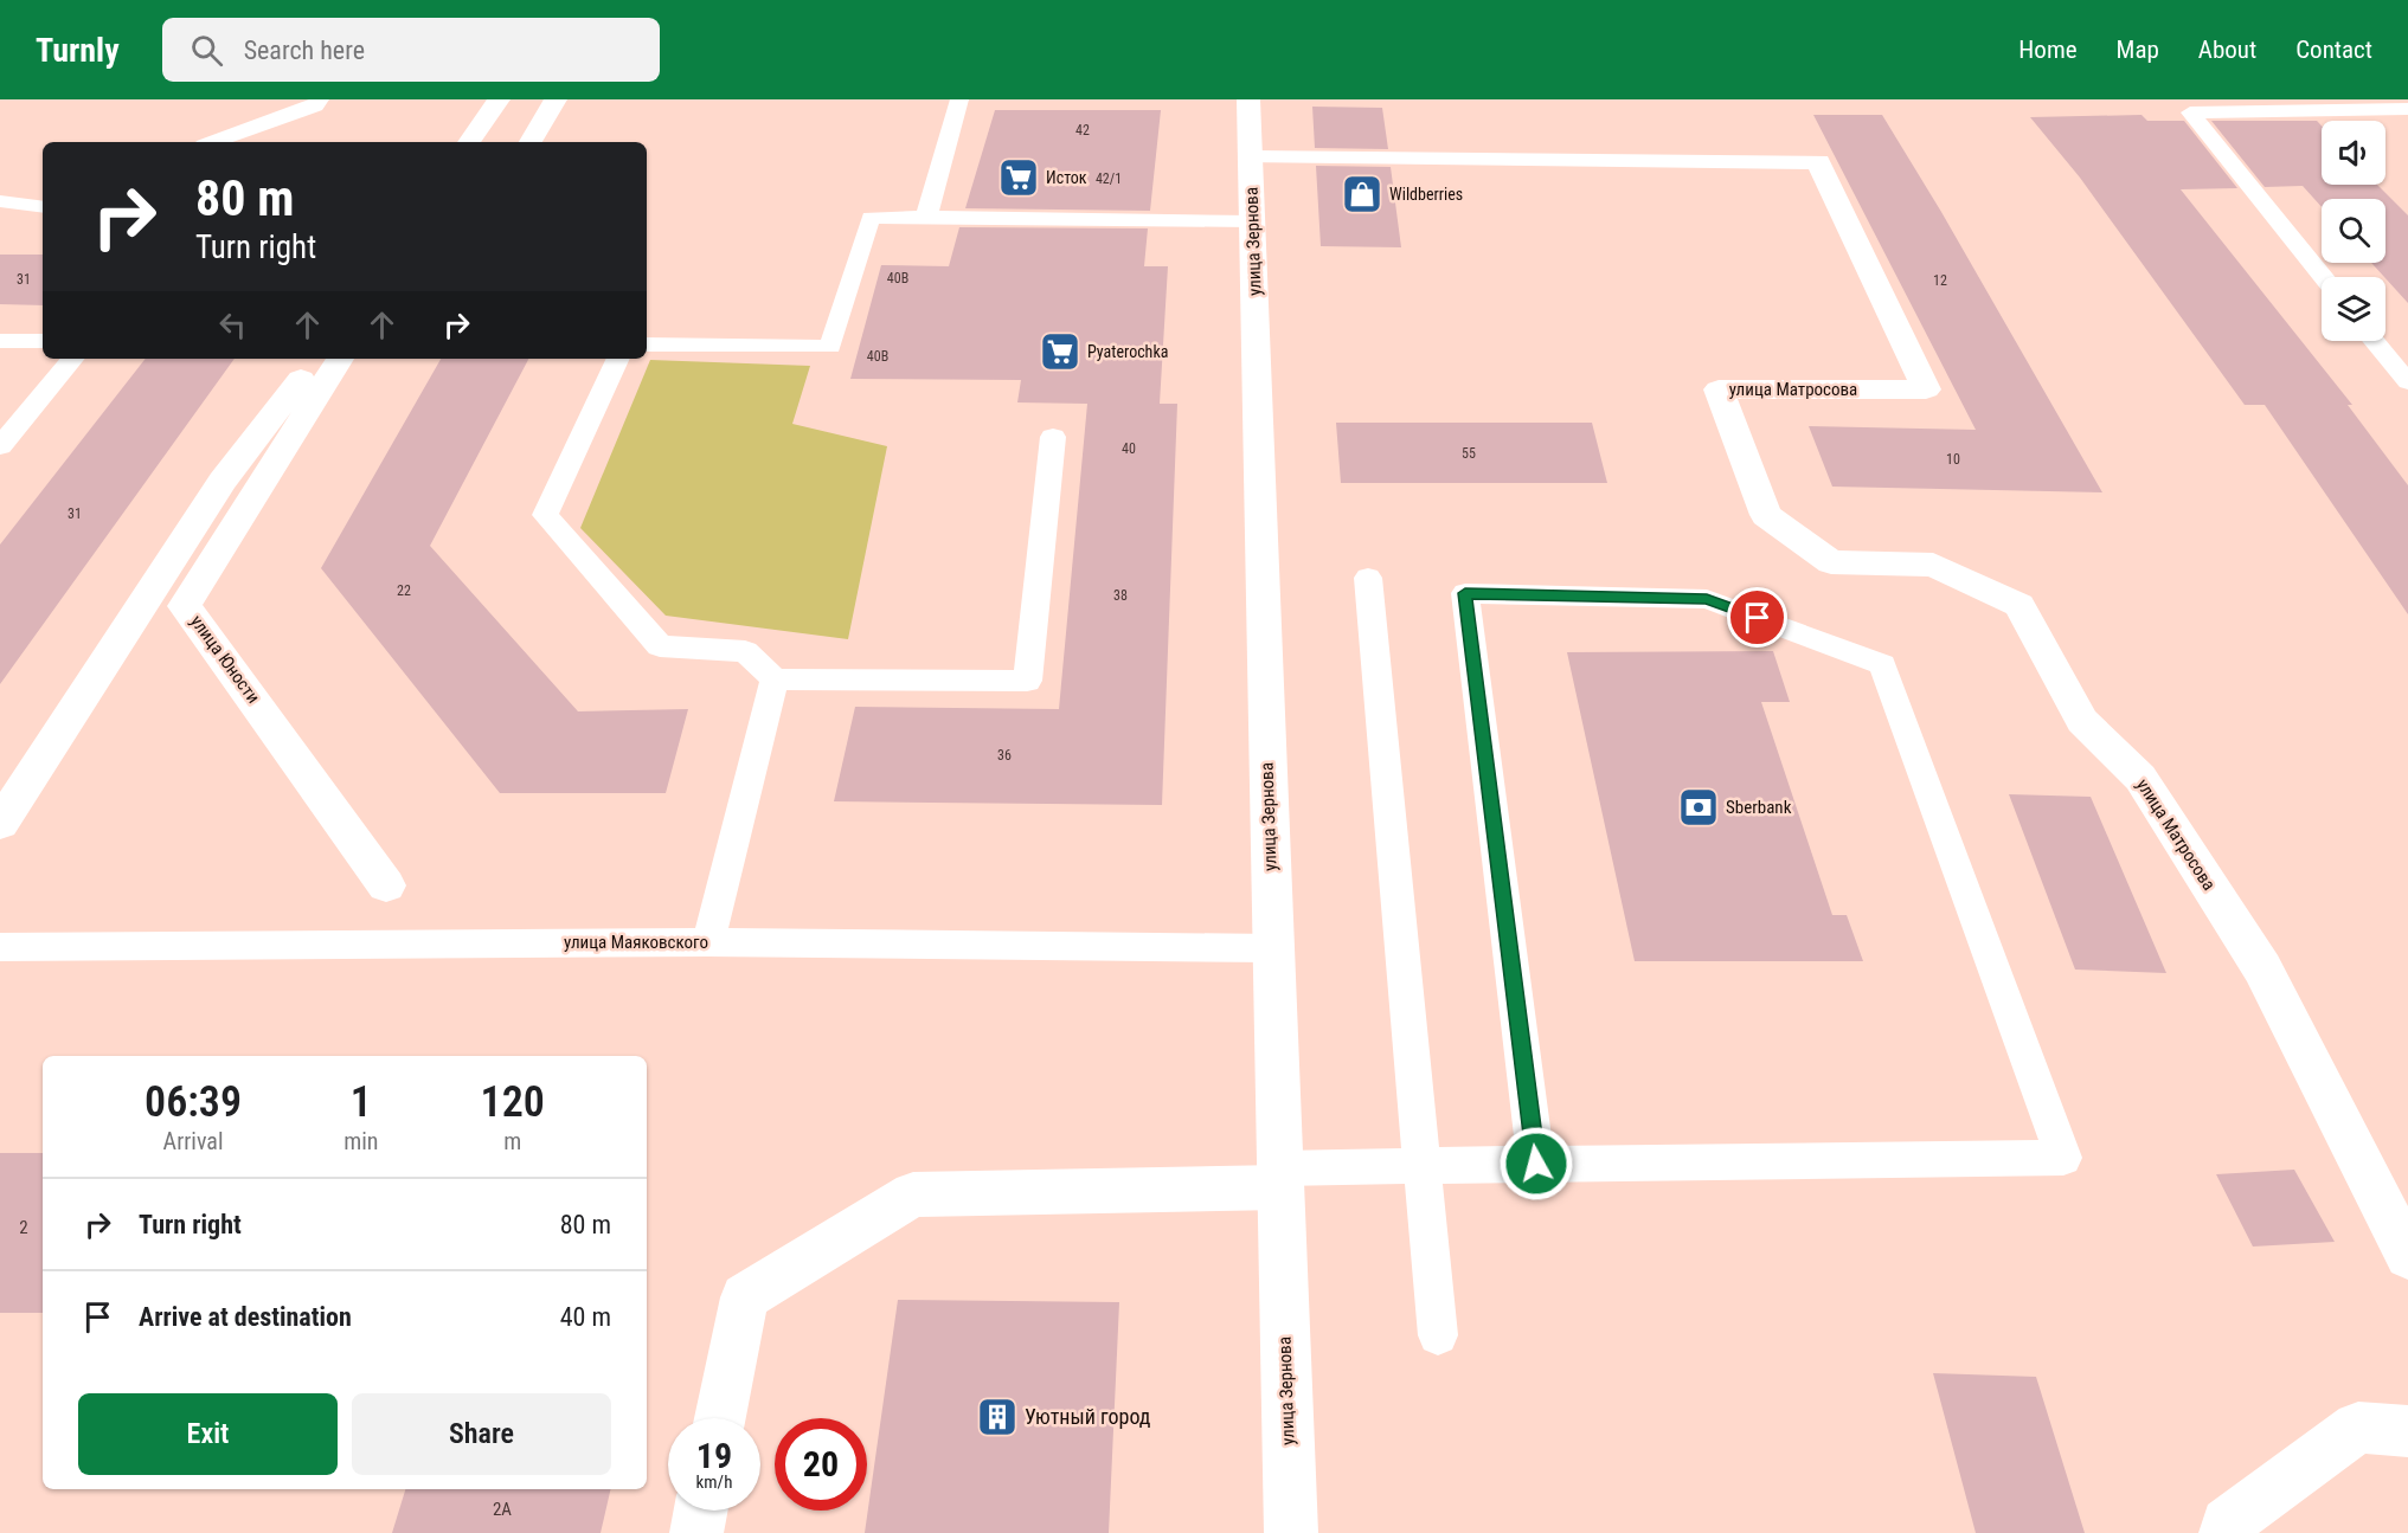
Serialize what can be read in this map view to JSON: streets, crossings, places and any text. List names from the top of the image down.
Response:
{
  "streets": {
    "street": ["улица Зернова", "улица Матросова", "улица Юности"],
    "lane": ["улица Маяковского"]
  },
  "crossings": [
    ["улица Зернова", "улица Матросова"],
    ["улица Зернова", "улица Маяковского"]
  ],
  "places": {
    "supermarket": ["Исток", "Pyaterochka"],
    "shop": ["Wildberries"],
    "bank": ["Sberbank"],
    "building": ["Уютный город"]
  },
  "house_numbers": [
    "42",
    "42/1",
    "40В",
    "31",
    "12",
    "40В",
    "40",
    "55",
    "10",
    "31",
    "22",
    "38",
    "36",
    "2",
    "2А"
  ],
  "page": {
    "header": "Turnly",
    "search": "Search here",
    "nav": [
      "Home",
      "Map",
      "About",
      "Contact"
    ],
    "turn": ["80 m", "Turn right"],
    "eta": [
      "06:39",
      "Arrival",
      "1",
      "min",
      "120",
      "m"
    ],
    "list": [
      {
        "name": "Turn right",
        "value": "80 m"
      },
      {
        "name": "Arrive at destination",
        "value": "40 m"
      }
    ],
    "buttons": ["Exit", "Share"],
    "speed": "19 km/h",
    "limit": "20"
  }
}
